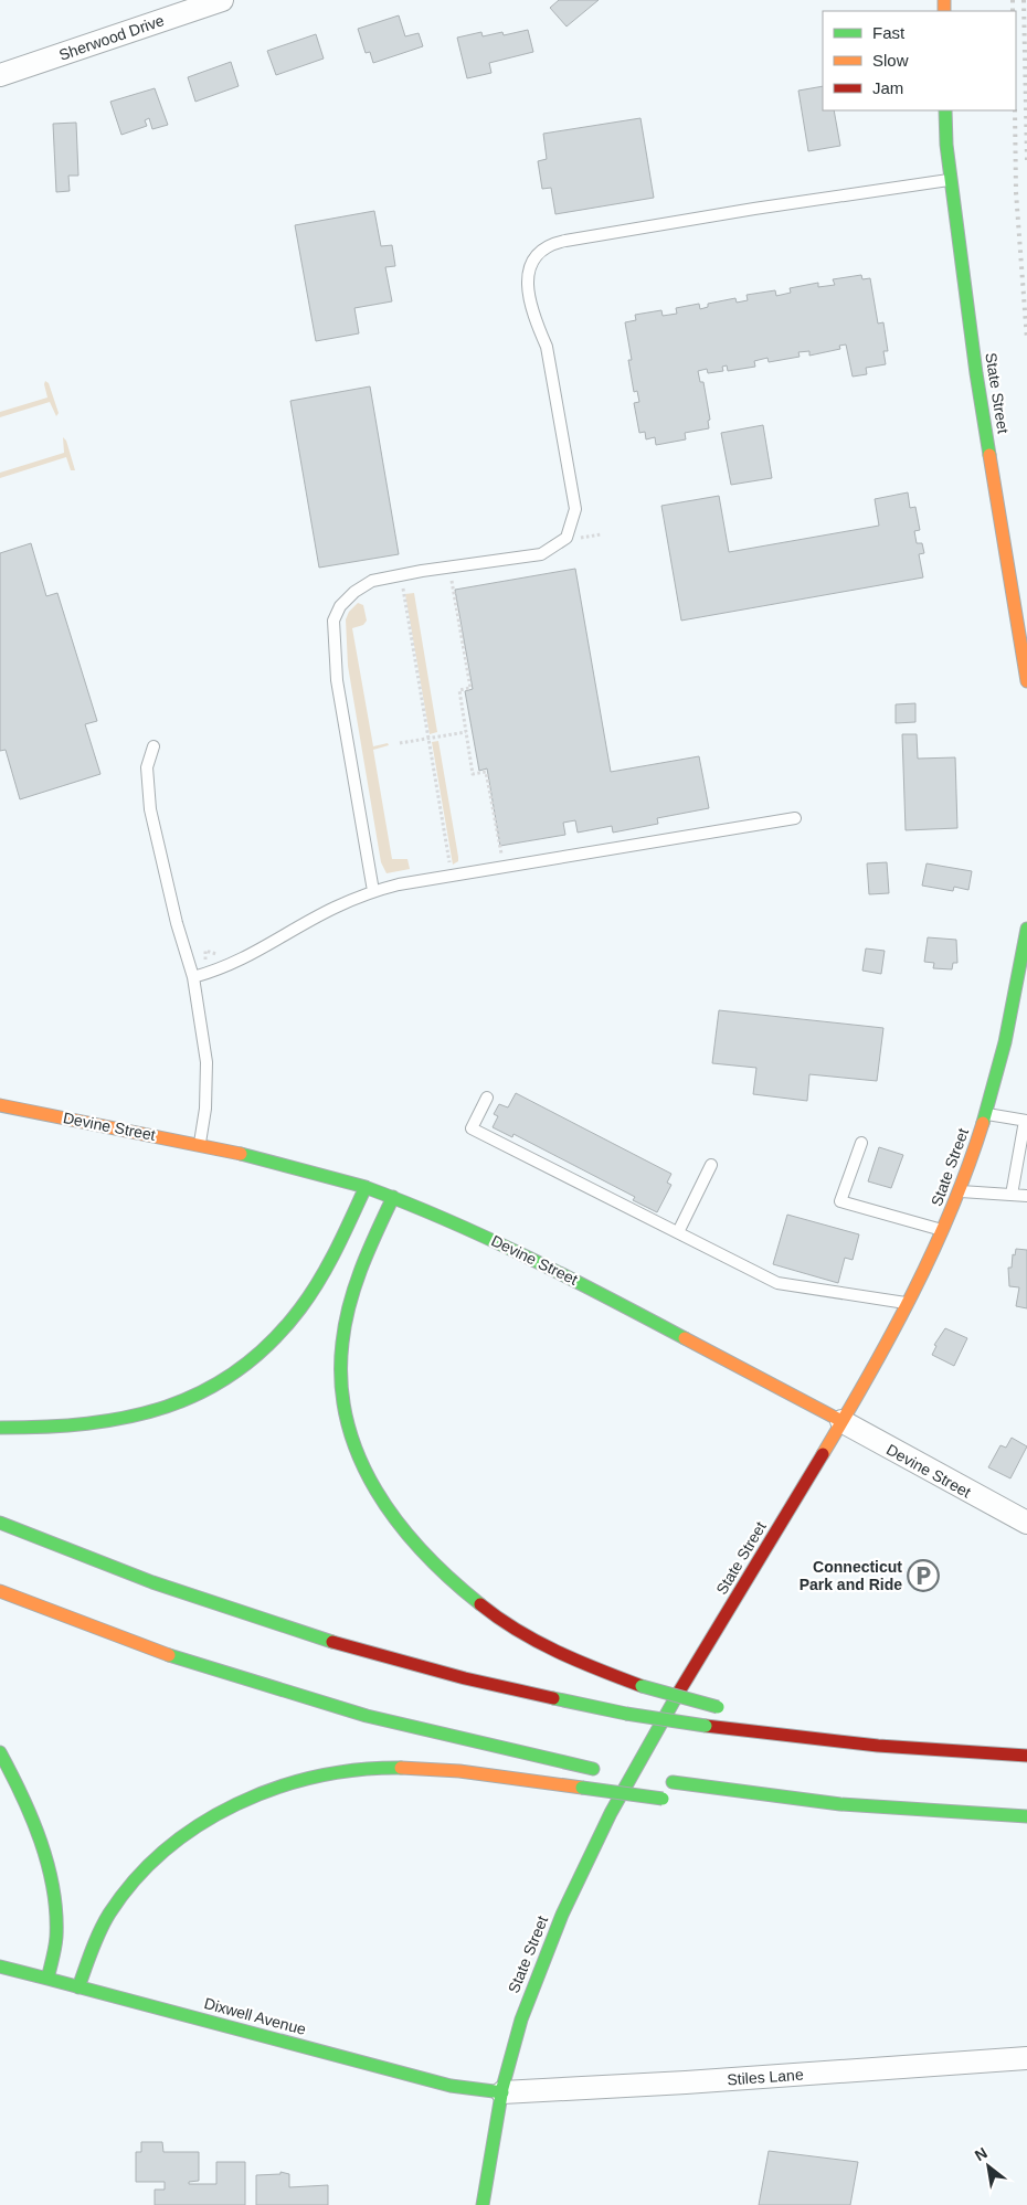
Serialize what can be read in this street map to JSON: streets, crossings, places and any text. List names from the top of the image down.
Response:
{
  "streets": {
    "main road": ["State Street", "Devine Street", "Dixwell Avenue"],
    "street": ["Sherwood Drive", "Stiles Lane"]
  },
  "crossings": [
    ["State Street", "Devine Street"],
    ["State Street", "Dixwell Avenue"],
    ["State Street", "Stiles Lane"],
    ["Dixwell Avenue", "Stiles Lane"]
  ],
  "places": {
    "parking": ["Connecticut Park and Ride"]
  },
  "legend": ["Fast", "Slow", "Jam"],
  "north": "top left"
}
